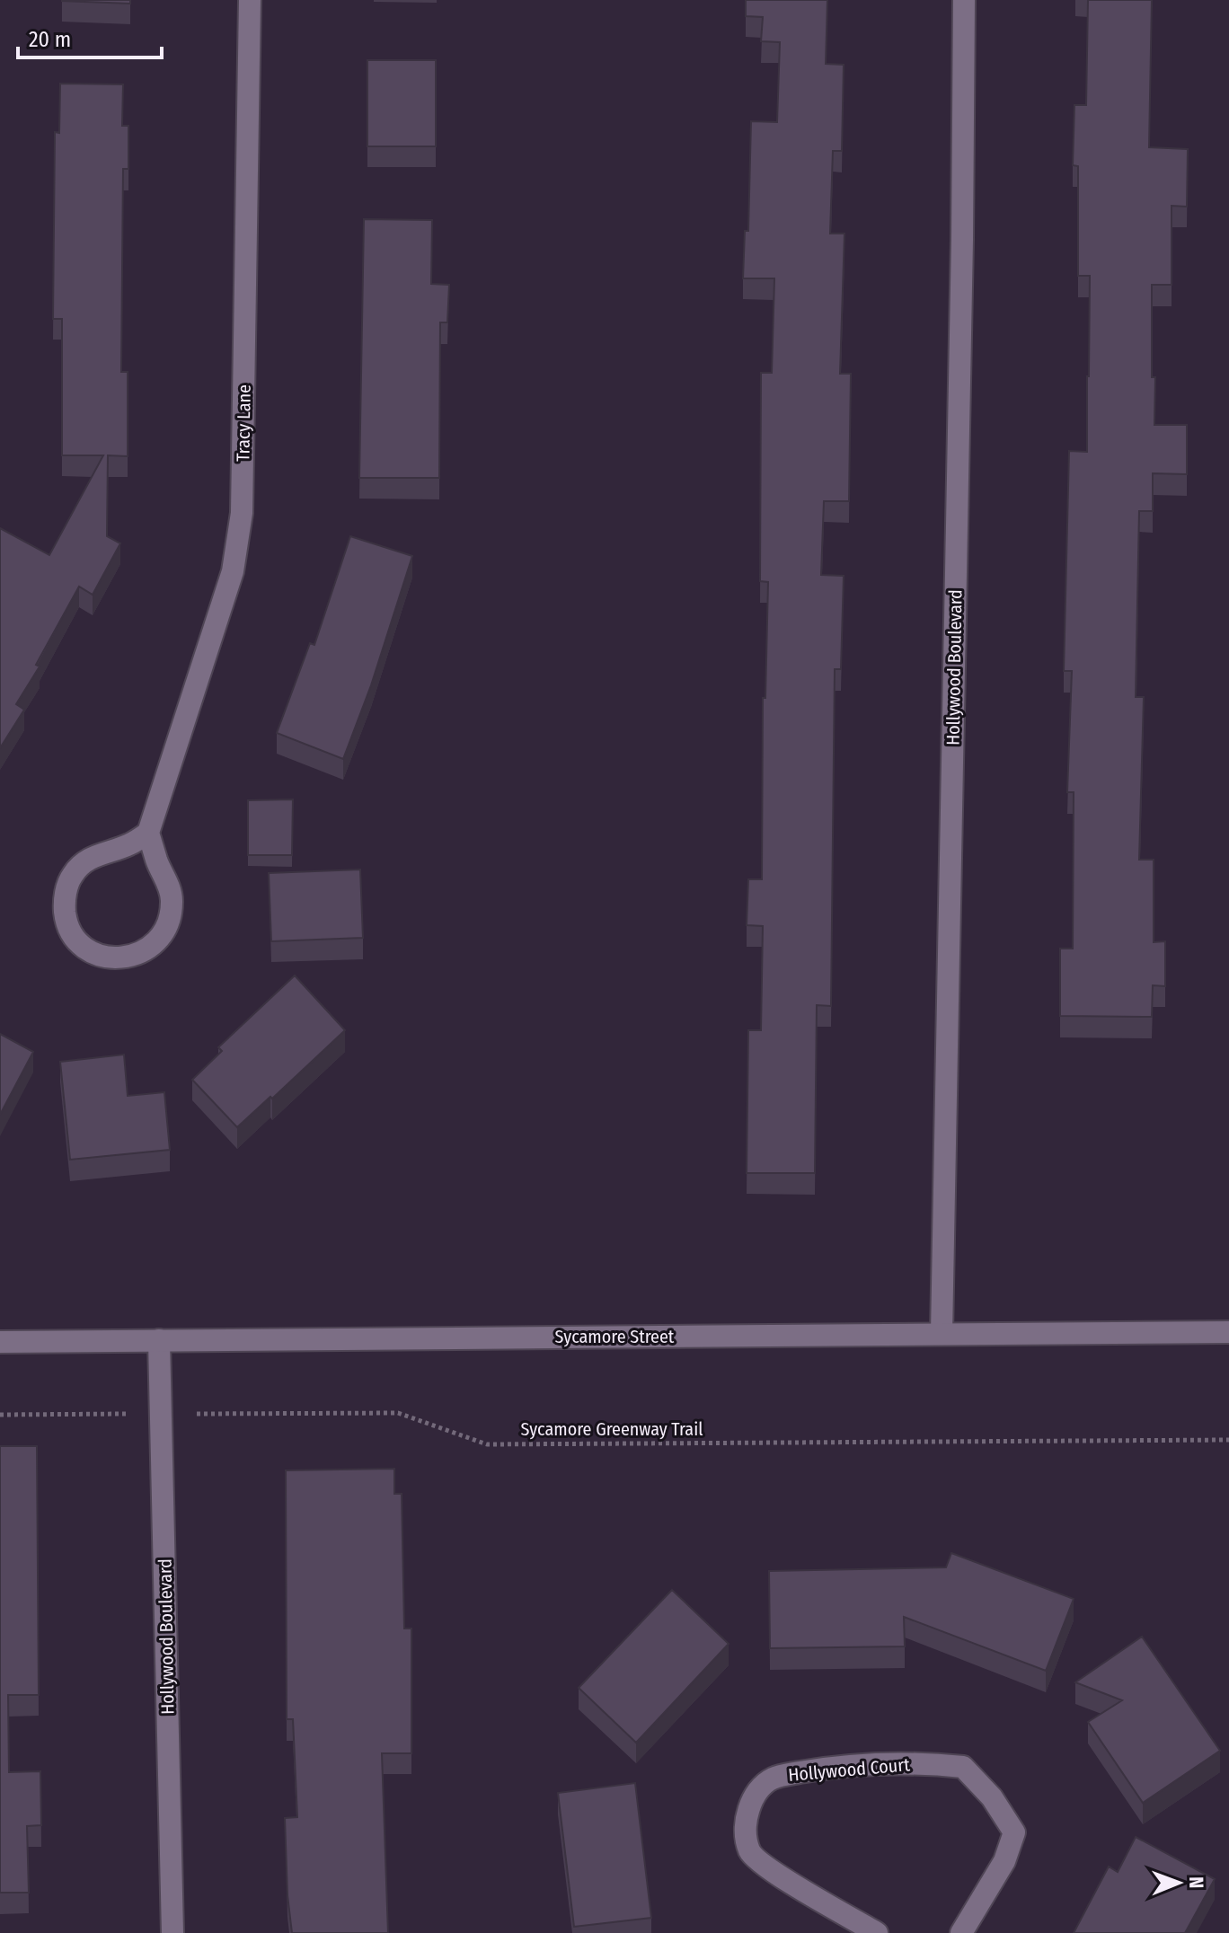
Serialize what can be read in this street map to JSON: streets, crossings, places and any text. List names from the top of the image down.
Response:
{
  "streets": {
    "street": [
      "Tracy Lane",
      "Hollywood Boulevard",
      "Sycamore Street",
      "Hollywood Court"
    ],
    "path": ["Sycamore Greenway Trail"]
  },
  "crossings": [
    ["Hollywood Boulevard", "Sycamore Street"],
    ["Hollywood Boulevard", "Sycamore Greenway Trail"]
  ],
  "scale_bar": "20 m",
  "north": "right"
}
